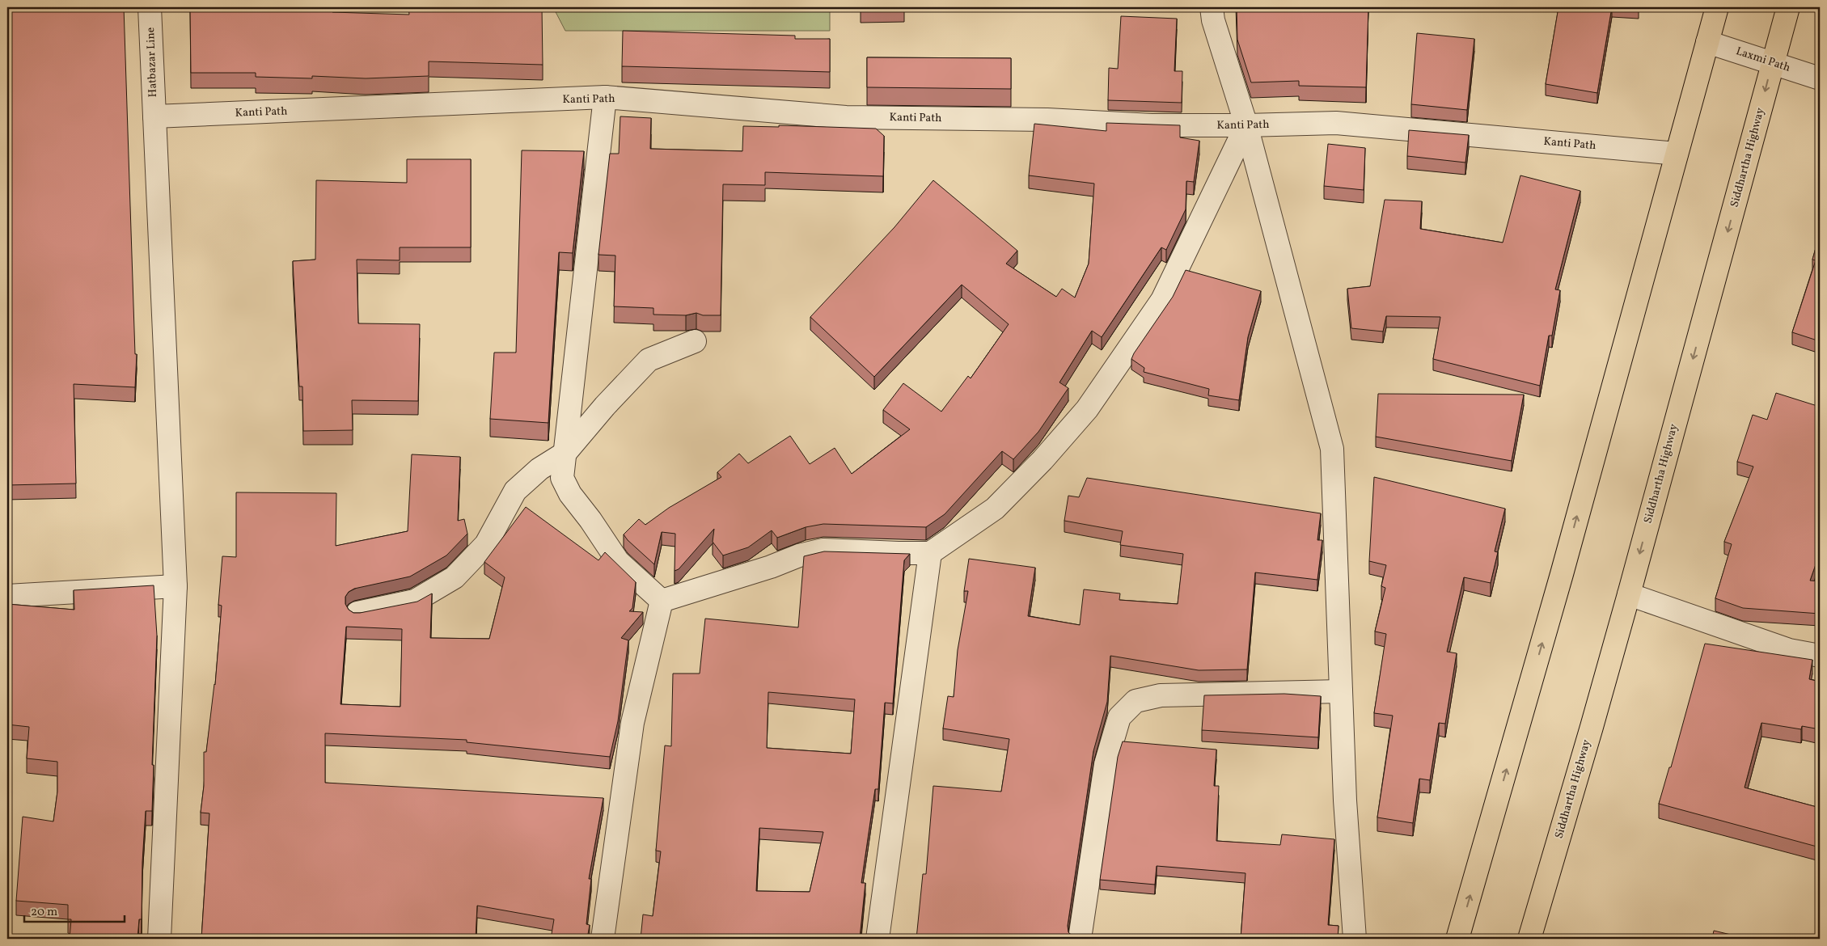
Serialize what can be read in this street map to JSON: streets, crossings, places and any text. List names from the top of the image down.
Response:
{
  "streets": {
    "highway": ["Siddhartha Highway"],
    "street": ["Laxmi Path", "Hatbazar Line", "Kanti Path"]
  },
  "crossings": [
    ["Laxmi Path", "Siddhartha Highway"],
    ["Hatbazar Line", "Kanti Path"]
  ],
  "scale_bar": "20 m"
}
